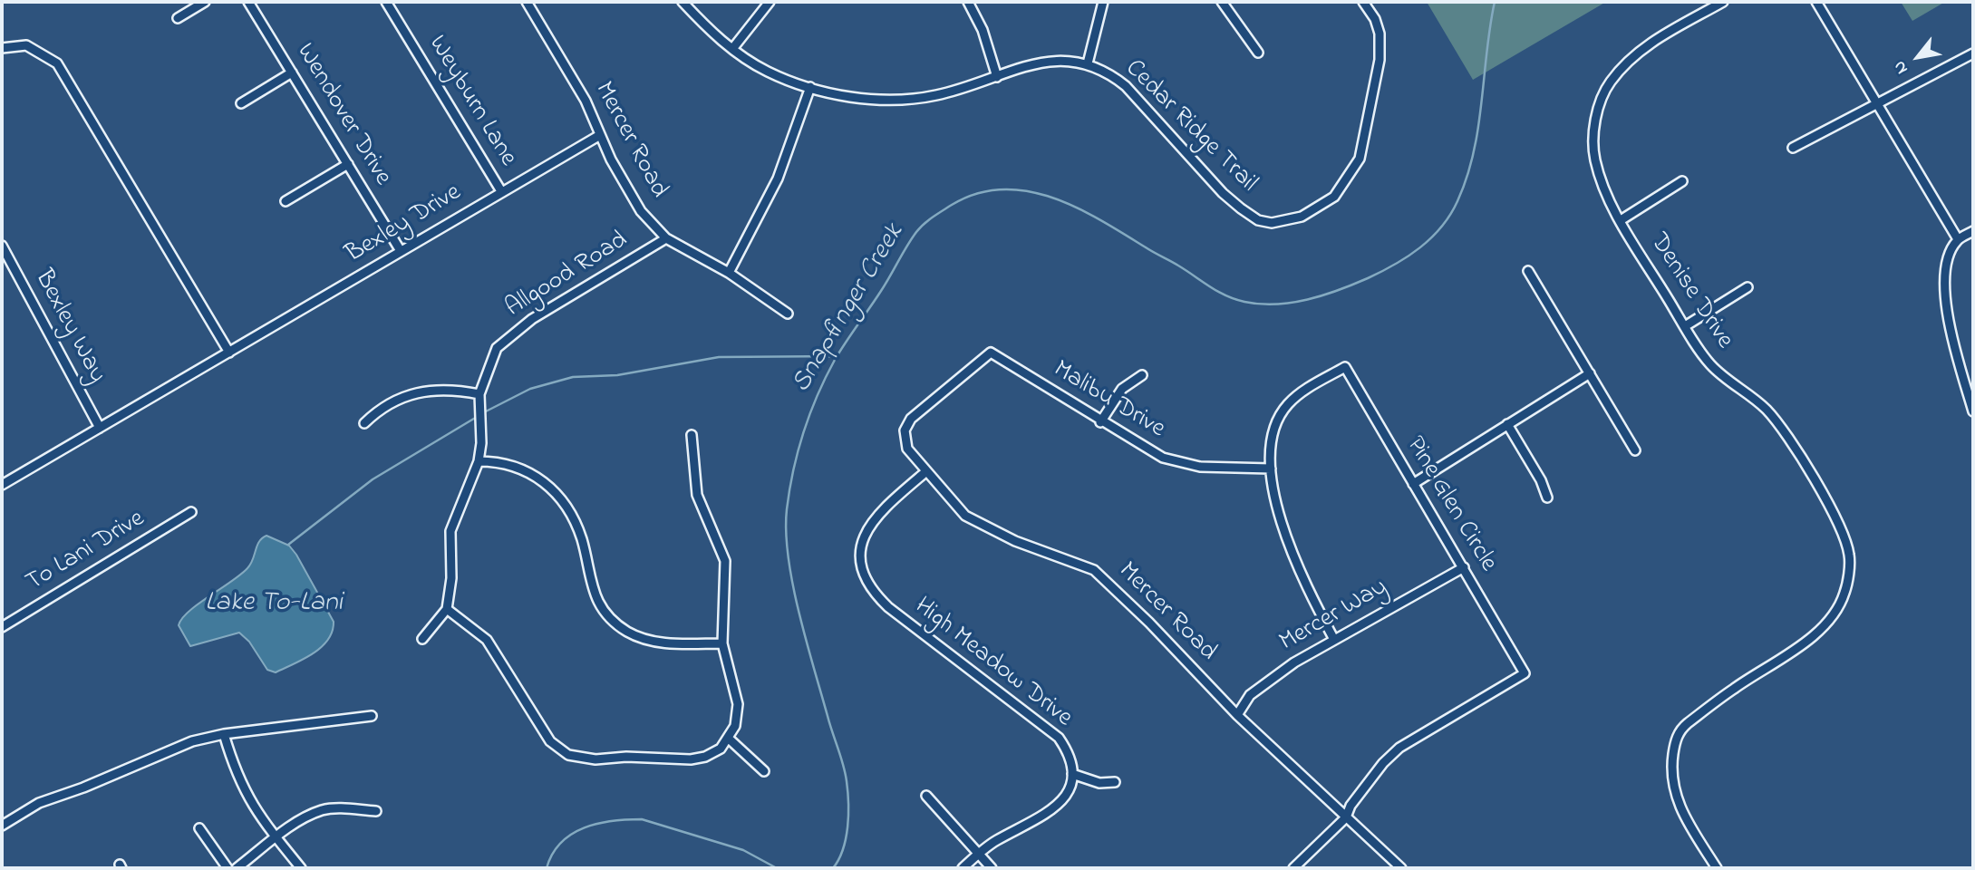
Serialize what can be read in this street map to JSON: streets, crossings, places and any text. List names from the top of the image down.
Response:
{
  "streets": {
    "street": [
      "Weyburn Lane",
      "Wendover Drive",
      "Cedar Ridge Trail",
      "Mercer Road",
      "Bexley Drive",
      "Allgood Road",
      "Denise Drive",
      "Bexley Way",
      "Malibu Drive",
      "Pine Glen Circle",
      "To Lani Drive",
      "Mercer Way",
      "High Meadow Drive"
    ]
  },
  "crossings": [
    ["Weyburn Lane", "Bexley Drive"],
    ["Wendover Drive", "Bexley Drive"],
    ["Mercer Road", "Bexley Drive"],
    ["Mercer Road", "Allgood Road"],
    ["Mercer Road", "Malibu Drive"],
    ["Mercer Road", "Pine Glen Circle"],
    ["Mercer Road", "Mercer Way"],
    ["Mercer Road", "High Meadow Drive"],
    ["Bexley Drive", "Bexley Way"],
    ["Malibu Drive", "Pine Glen Circle"],
    ["Pine Glen Circle", "Mercer Way"]
  ],
  "water": ["Snapfinger Creek", "Lake To-Lani"],
  "north": "bottom left"
}
